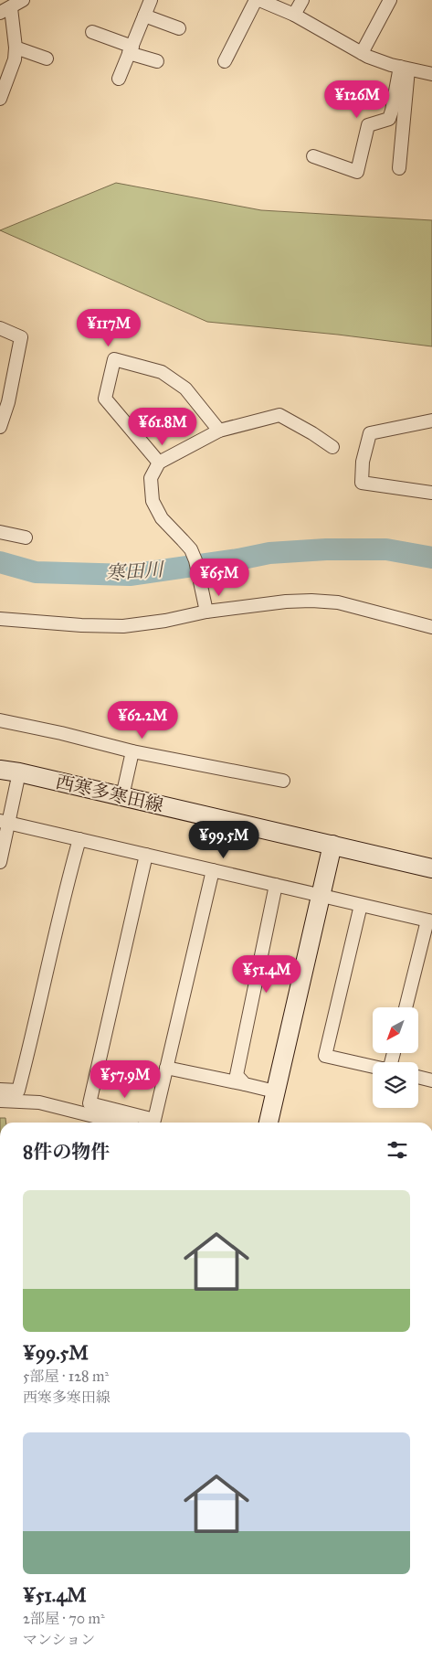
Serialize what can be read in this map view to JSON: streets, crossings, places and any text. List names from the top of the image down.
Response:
{
  "streets": {
    "main road": ["西寒多寒田線"]
  },
  "water": ["寒田川"],
  "north": "bottom left",
  "page": {
    "price": [
      "¥126M",
      "¥117M",
      "¥61.8M",
      "¥65M",
      "¥62.2M",
      "¥99.5M",
      "¥51.4M",
      "¥57.9M"
    ],
    "heading": "8件の物件",
    "list": [
      {
        "name": "¥99.5M",
        "note": "5部屋 · 128 m² · 西寒多寒田線"
      },
      {
        "name": "¥51.4M",
        "note": "2部屋 · 70 m² · マンション"
      }
    ]
  }
}
